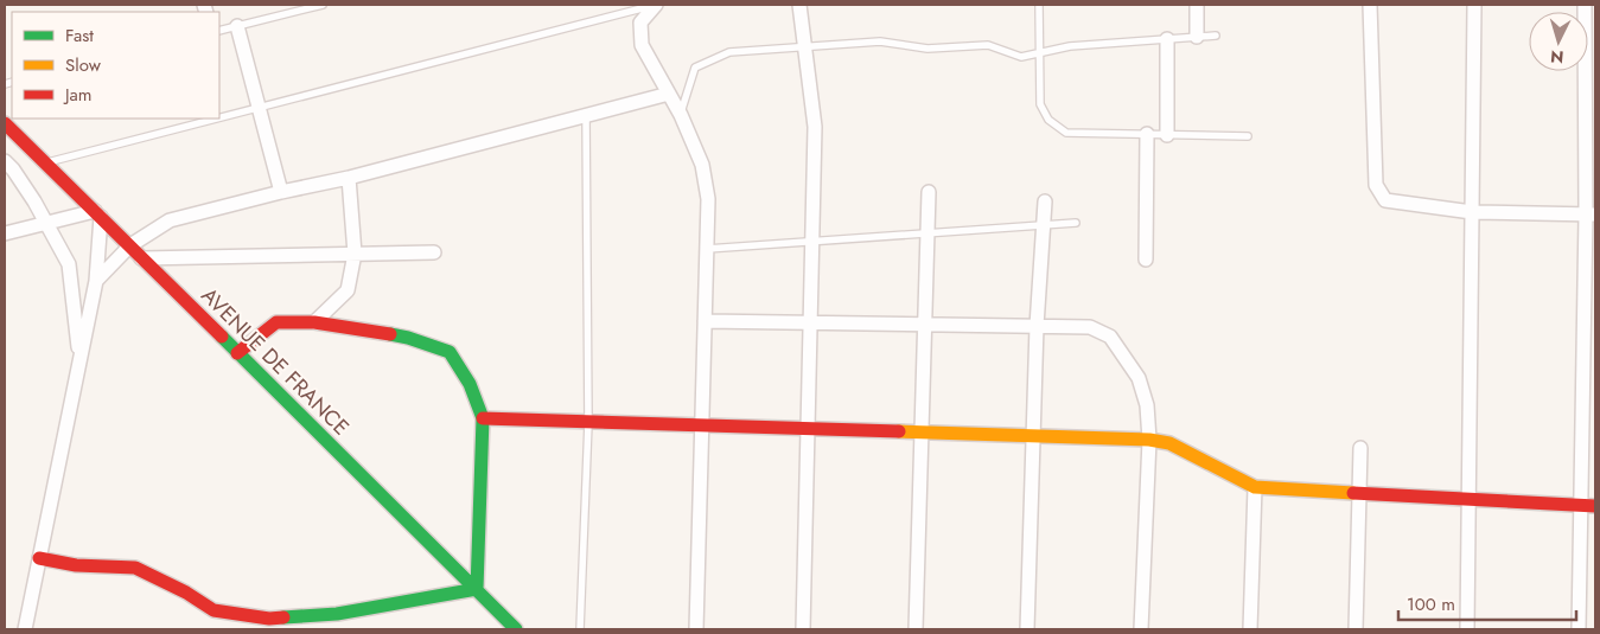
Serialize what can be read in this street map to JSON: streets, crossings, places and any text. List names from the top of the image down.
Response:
{
  "streets": {
    "street": ["AVENUE DE FRANCE"]
  },
  "legend": ["Fast", "Slow", "Jam"],
  "scale_bar": "100 m",
  "north": "bottom"
}
